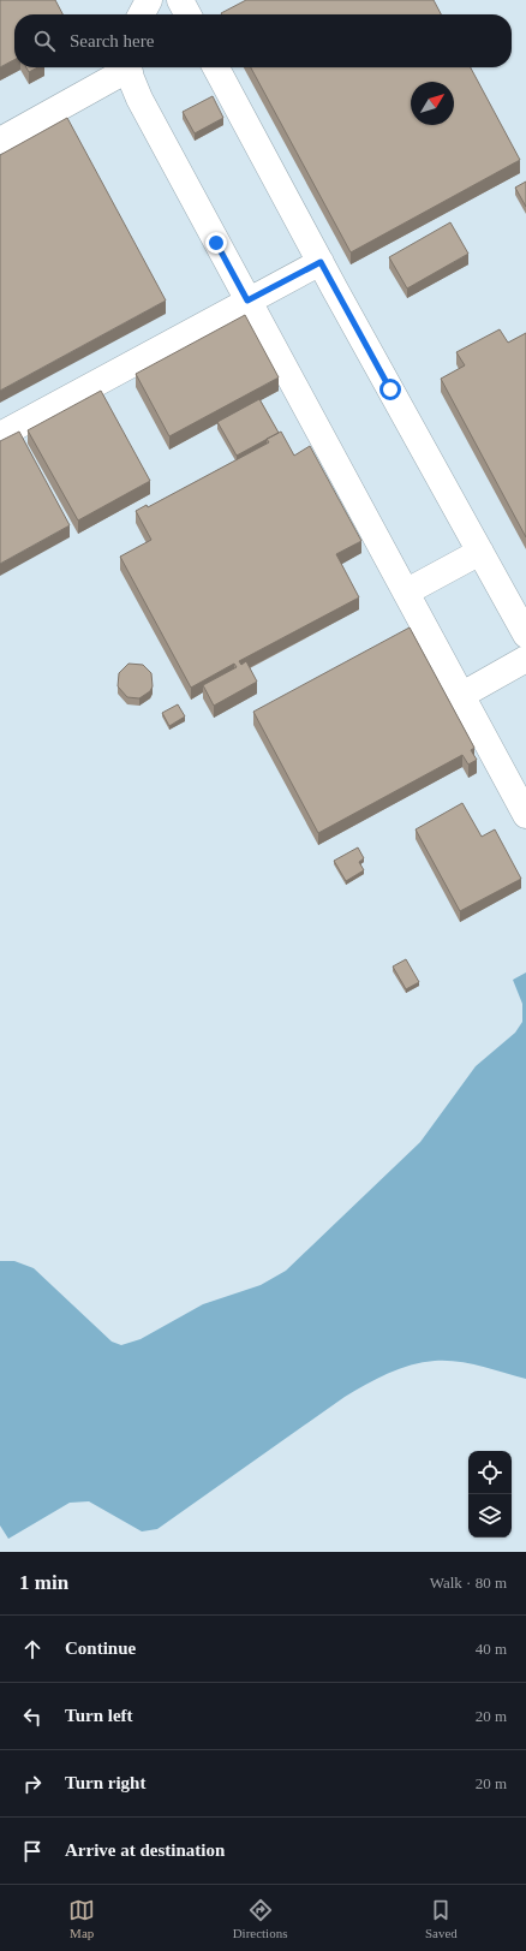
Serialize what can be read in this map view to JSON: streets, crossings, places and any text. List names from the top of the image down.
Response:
{
  "north": "top right",
  "page": {
    "search": "Search here",
    "heading": ["1 min", "Walk · 80 m"],
    "list": [
      ["Continue", "40 m"],
      ["Turn left", "20 m"],
      ["Turn right", "20 m"],
      "Arrive at destination"
    ],
    "nav": ["Map", "Directions", "Saved"]
  }
}
